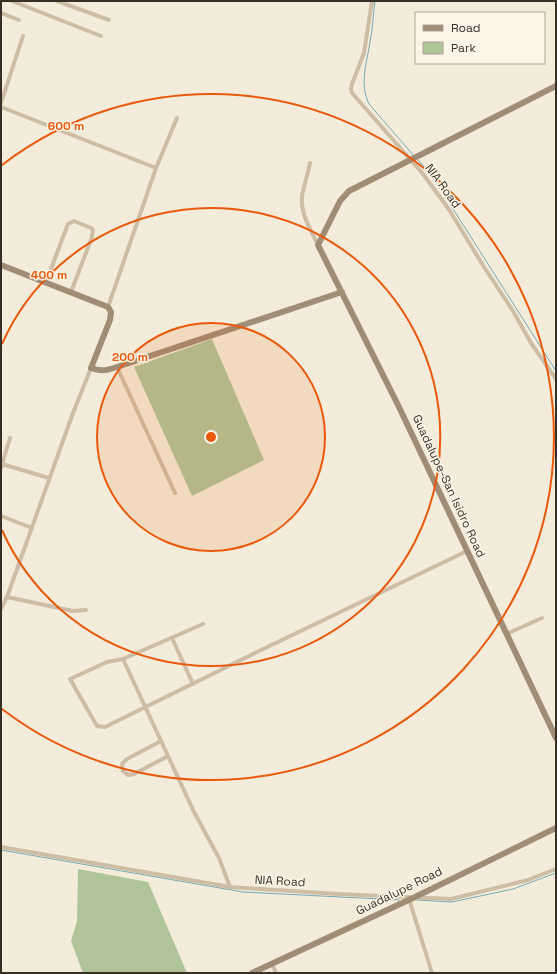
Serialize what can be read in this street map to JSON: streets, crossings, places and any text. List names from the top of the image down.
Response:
{
  "streets": {
    "street": ["NIA Road", "Guadalupe-San Isidro Road", "Guadalupe Road"]
  },
  "crossings": [
    ["NIA Road", "Guadalupe Road"]
  ],
  "legend": ["Road", "Park"],
  "rings": ["600 m", "400 m", "200 m"]
}
